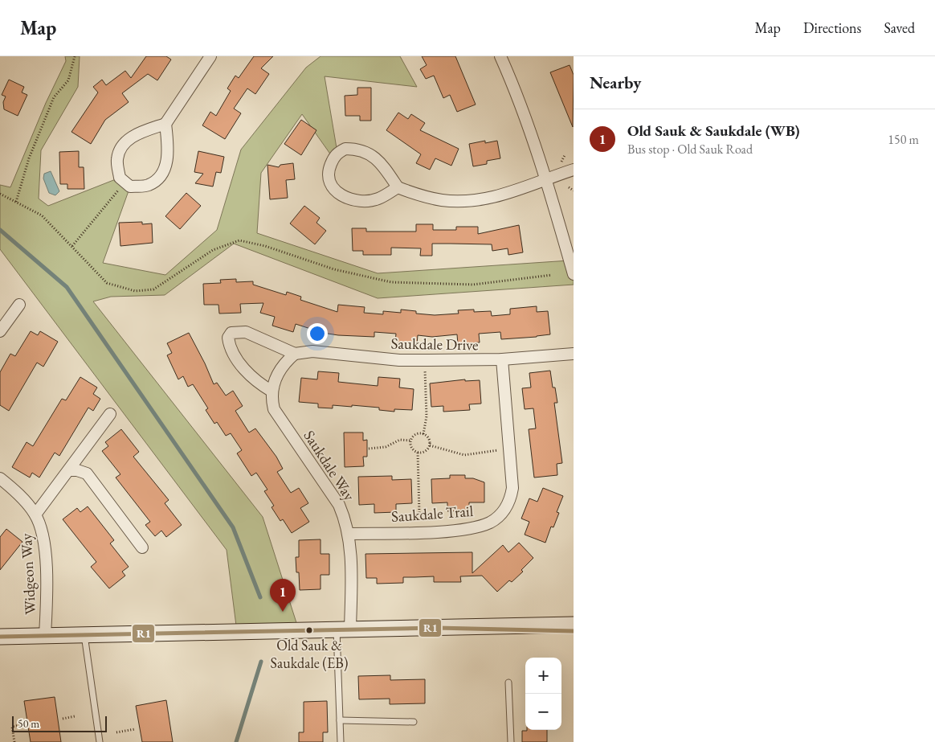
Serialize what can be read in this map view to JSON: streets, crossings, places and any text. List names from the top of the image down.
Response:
{
  "streets": {
    "street": [
      "Saukdale Drive",
      "Saukdale Way",
      "Saukdale Trail",
      "Widgeon Way"
    ]
  },
  "crossings": [
    ["Saukdale Drive", "Saukdale Way"],
    ["Saukdale Drive", "Saukdale Trail"],
    ["Saukdale Way", "Saukdale Trail"]
  ],
  "places": ["Old Sauk & Saukdale (EB)"],
  "lines": ["transit line R1"],
  "scale_bar": "50 m",
  "page": {
    "header": "Map",
    "nav": ["Map", "Directions", "Saved"],
    "heading": "Nearby",
    "list": [
      {
        "mark": "1",
        "name": "Old Sauk & Saukdale (WB)",
        "note": "Bus stop · Old Sauk Road",
        "value": "150 m"
      }
    ],
    "pins": "1",
    "map_buttons": ["+", "−"],
    "scale": "50 m"
  }
}
